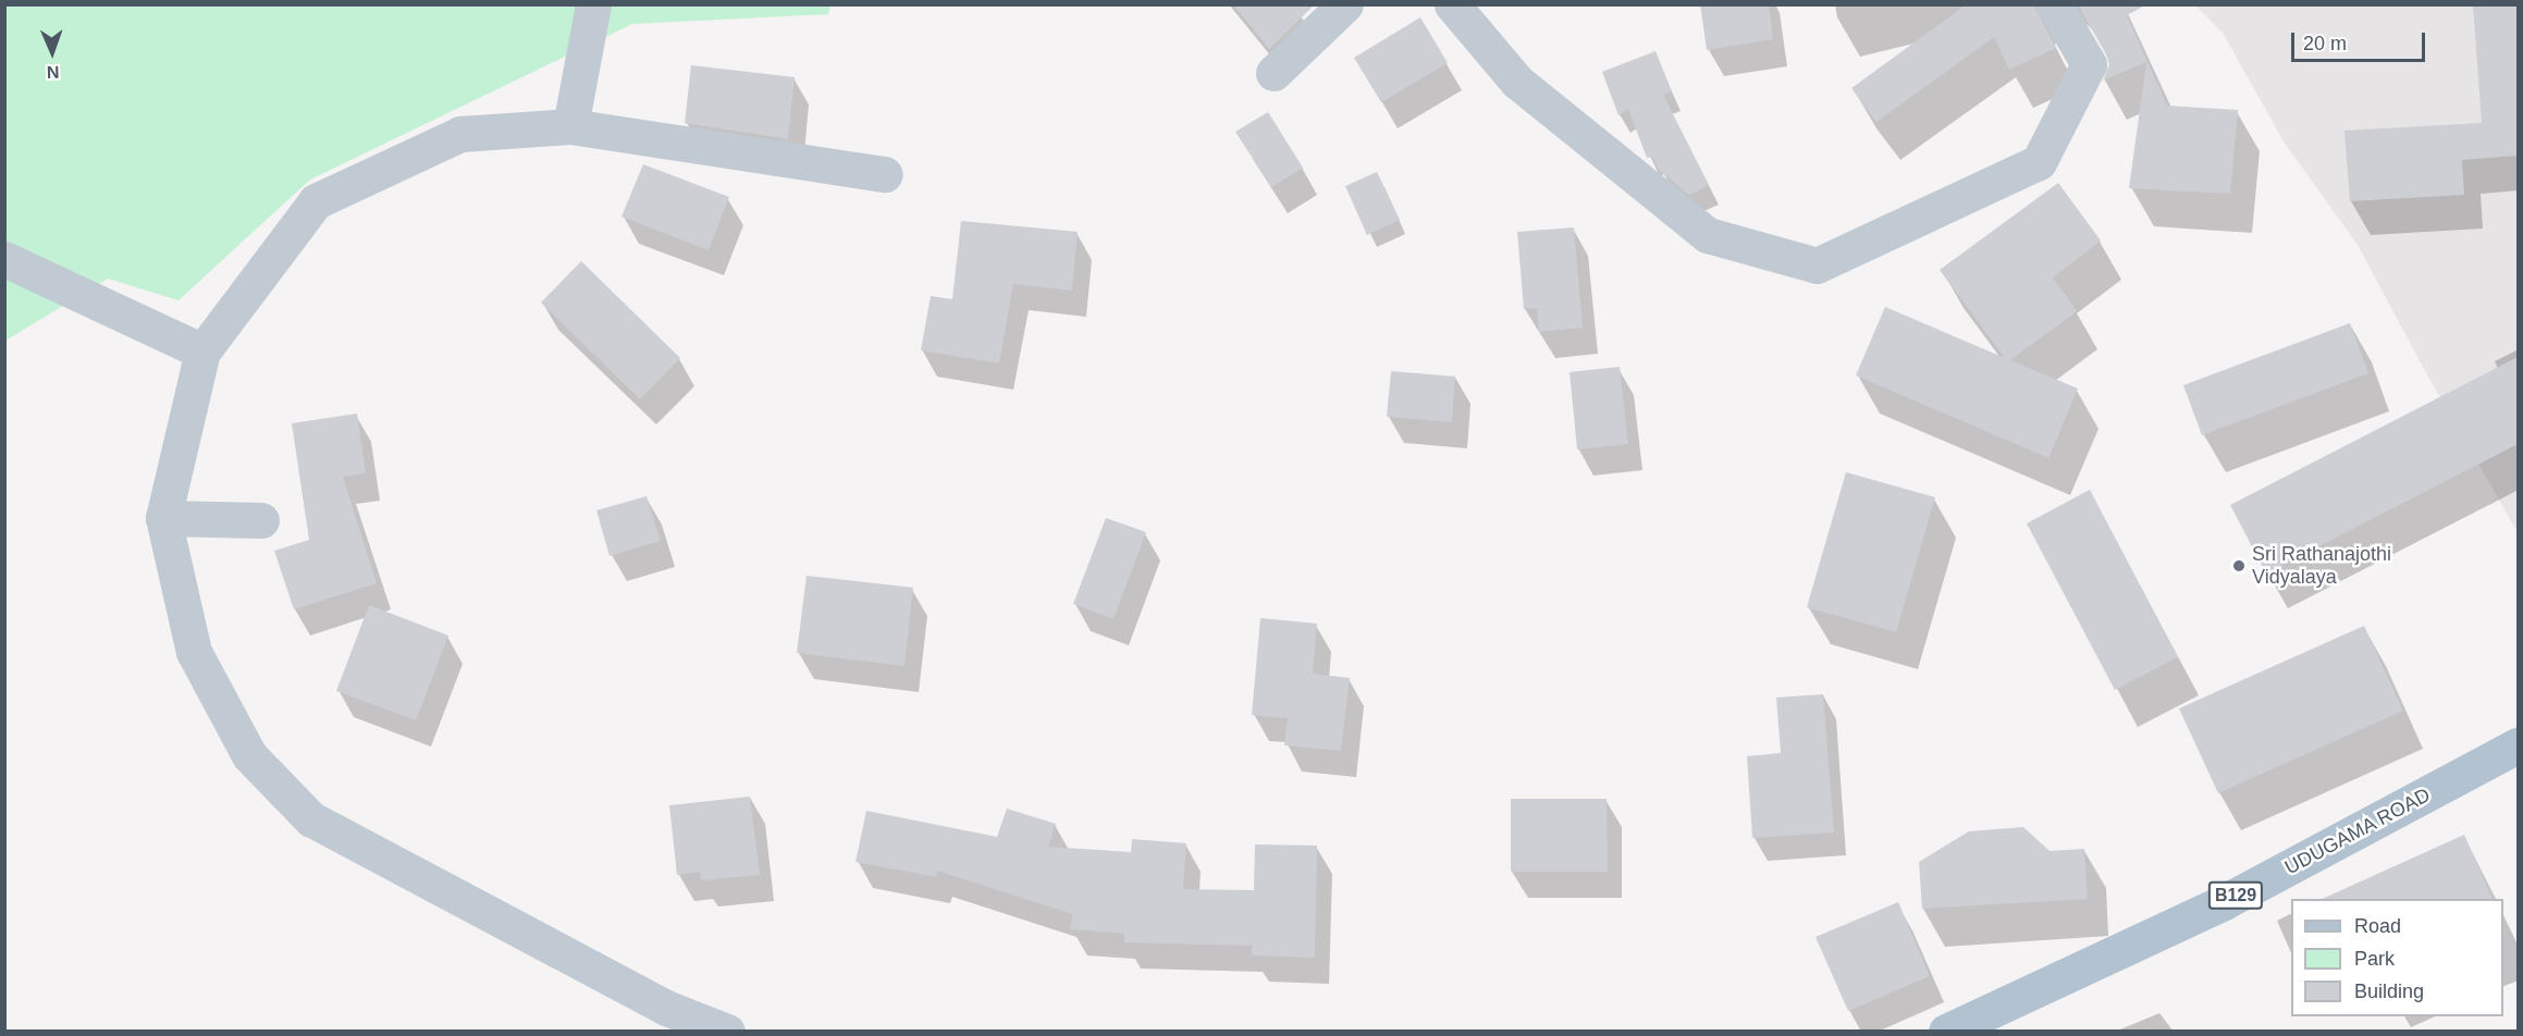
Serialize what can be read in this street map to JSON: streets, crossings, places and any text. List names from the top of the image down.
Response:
{
  "streets": {
    "main road": ["UDUGAMA ROAD", "B129"]
  },
  "places": ["Sri Rathanajothi Vidyalaya"],
  "legend": ["Road", "Park", "Building"],
  "scale_bar": "20 m",
  "north": "bottom"
}
